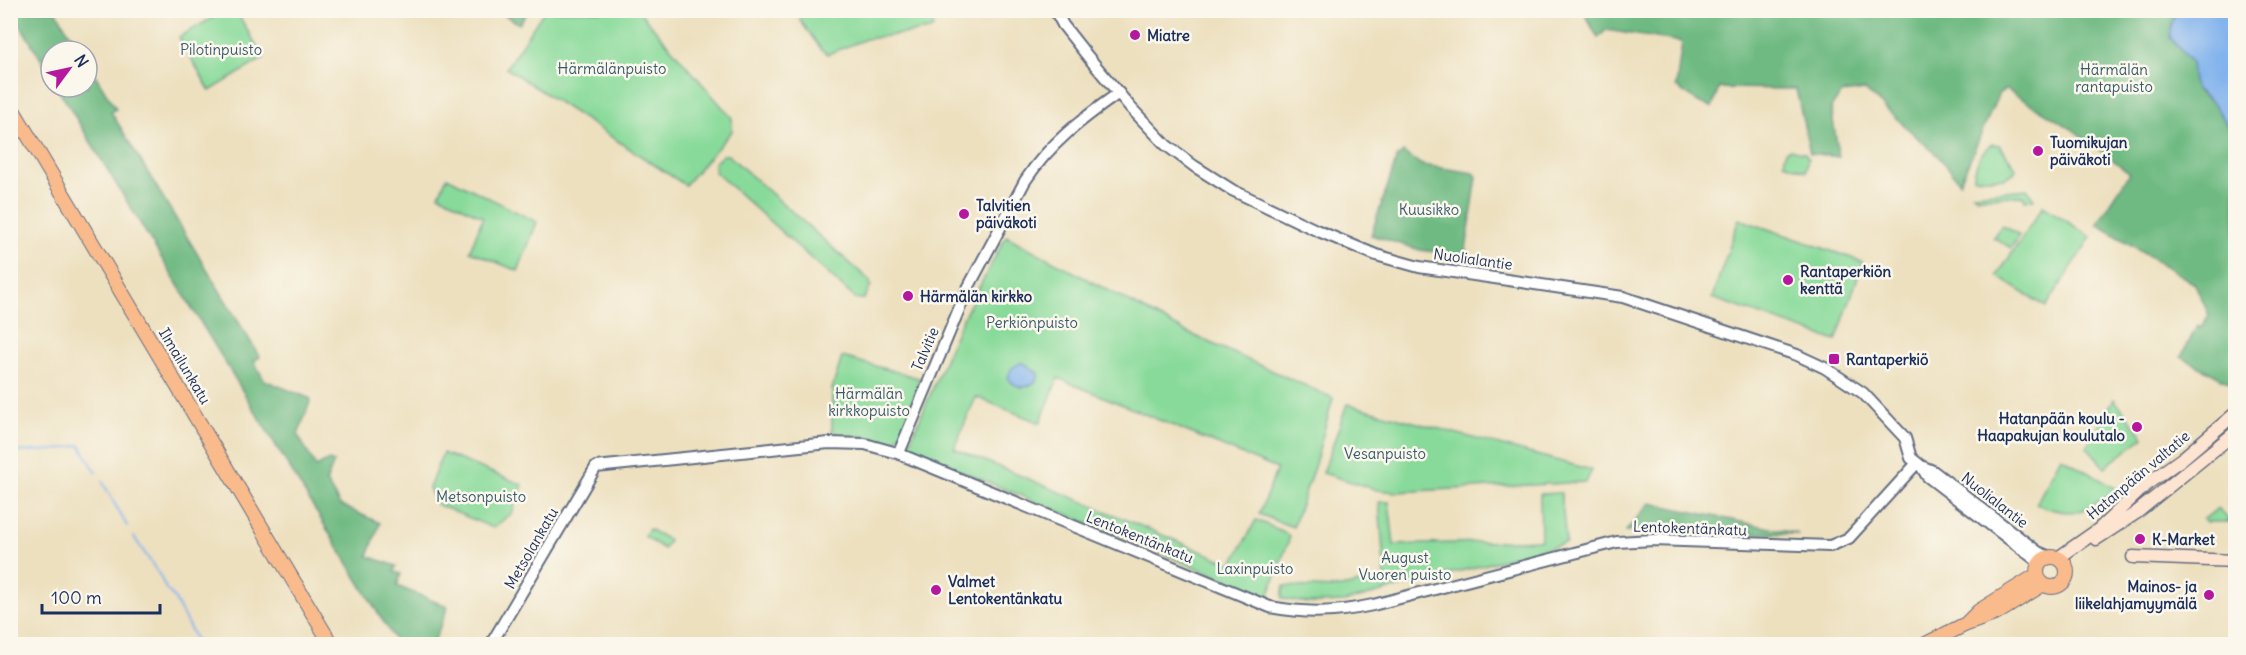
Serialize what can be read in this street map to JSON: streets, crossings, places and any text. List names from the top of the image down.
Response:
{
  "streets": {
    "main road": ["Ilmailunkatu", "Hatanpään valtatie"],
    "street": [
      "Nuolialantie",
      "Talvitie",
      "Lentokentänkatu",
      "Metsolankatu"
    ]
  },
  "crossings": [
    ["Nuolialantie", "Talvitie"],
    ["Nuolialantie", "Hatanpään valtatie"],
    ["Nuolialantie", "Lentokentänkatu"],
    ["Talvitie", "Lentokentänkatu"],
    ["Lentokentänkatu", "Metsolankatu"]
  ],
  "parks": [
    "Pilotinpuisto",
    "Härmälänpuisto",
    "Härmälän rantapuisto",
    "Kuusikko",
    "Perkiönpuisto",
    "Härmälän kirkkopuisto",
    "Vesanpuisto",
    "Metsonpuisto",
    "August Vuoren puisto",
    "Laxinpuisto"
  ],
  "places": {
    "other": [
      "Miatre",
      "Tuomikujan päiväkoti",
      "Talvitien päiväkoti",
      "Rantaperkiön kenttä",
      "Härmälän kirkko",
      "Hatanpään koulu - Haapakujan koulutalo",
      "K-Market",
      "Valmet Lentokentänkatu",
      "Mainos- ja liikelahjamyymälä"
    ],
    "transit": ["Rantaperkiö"]
  },
  "scale_bar": "100 m",
  "north": "top right"
}
